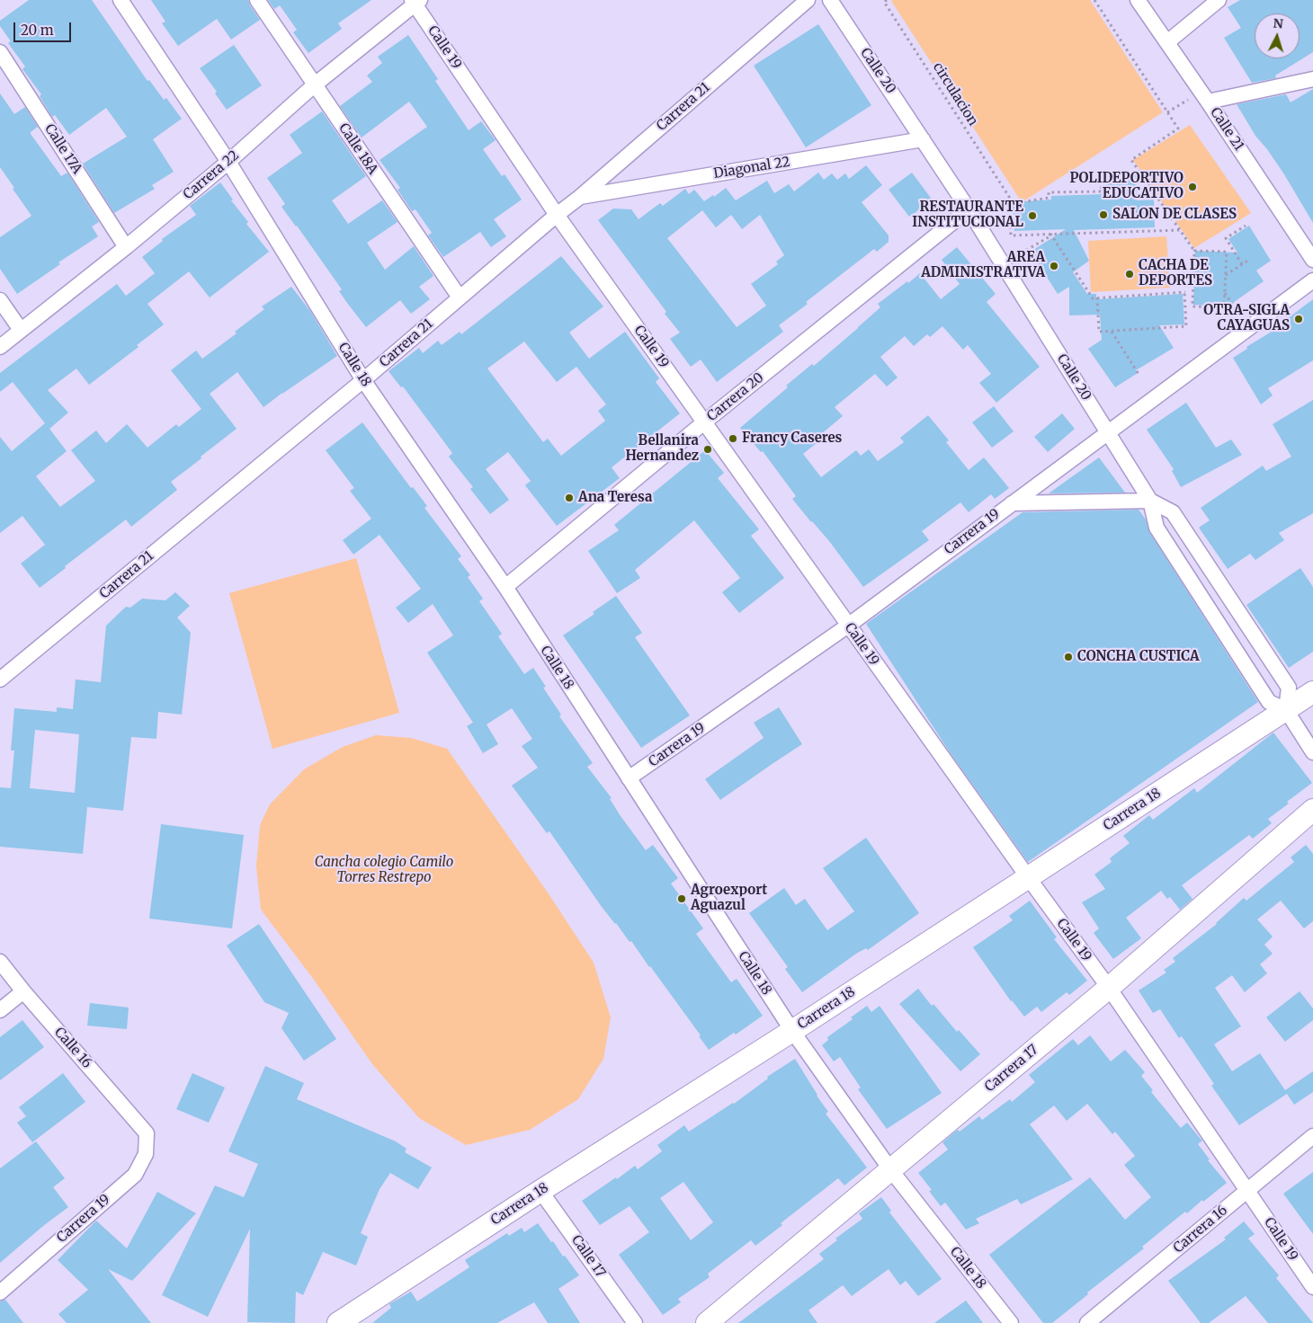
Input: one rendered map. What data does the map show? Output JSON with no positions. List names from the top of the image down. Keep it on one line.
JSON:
{"streets":{"street":["Calle 19","Calle 20","Carrera 21","Calle 21","Calle 17A","Calle 18A","Diagonal 22","Carrera 22","Calle 18","Carrera 20","Carrera 19","Carrera 18","Calle 16","Carrera 17","Carrera 16","Calle 17"],"path":["circulacion"]},"crossings":[["Calle 19","Carrera 21"],["Calle 19","Carrera 22"],["Calle 19","Carrera 20"],["Calle 19","Carrera 19"],["Calle 19","Carrera 18"],["Calle 19","Carrera 17"],["Calle 19","Carrera 16"],["Calle 20","Diagonal 22"],["Calle 20","Carrera 20"],["Calle 20","Carrera 19"],["Calle 20","Carrera 18"],["Carrera 21","Calle 18A"],["Carrera 21","Diagonal 22"],["Carrera 21","Calle 18"],["Calle 17A","Carrera 22"],["Calle 18A","Carrera 22"],["Carrera 22","Calle 18"],["Calle 18","Carrera 20"],["Calle 18","Carrera 19"],["Calle 18","Carrera 18"],["Calle 18","Carrera 17"],["Carrera 19","Calle 16"],["Carrera 18","Calle 17"]],"parks":["Cancha colegio Camilo Torres Restrepo"],"places":["POLIDEPORTIVO EDUCATIVO","SALON DE CLASES","RESTAURANTE INSTITUCIONAL","AREA ADMINISTRATIVA","CACHA DE DEPORTES","OTRA-SIGLA CAYAGUAS","Francy Caseres","Bellanira Hernandez","Ana Teresa","CONCHA CUSTICA","Agroexport Aguazul"],"scale_bar":"20 m","north":"top"}
